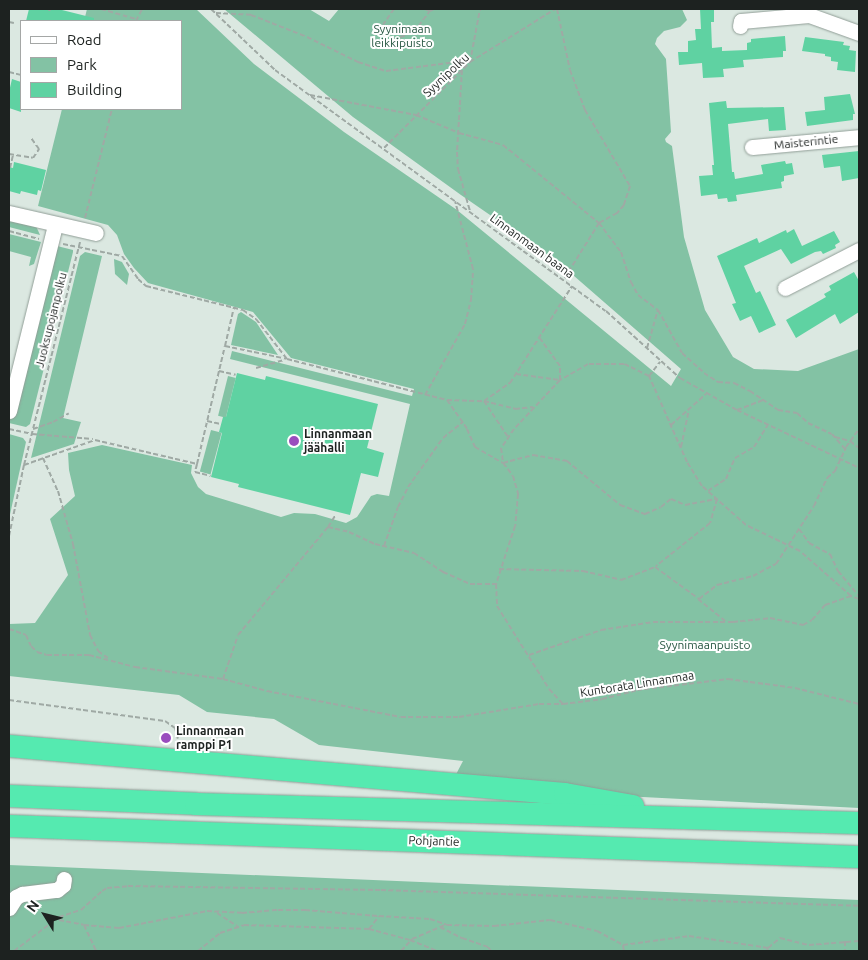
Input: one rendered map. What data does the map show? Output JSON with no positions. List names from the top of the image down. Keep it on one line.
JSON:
{"streets":{"highway":["Pohjantie"],"street":["Maisterintie"],"path":["Syynipolku","Linnanmaan baana","Juoksupojanpolku","Kuntorata Linnanmaa"]},"crossings":[["Syynipolku","Linnanmaan baana"]],"parks":["Syynimaan leikkipuisto","Syynimaanpuisto"],"places":["Linnanmaan jäähalli","Linnanmaan ramppi P1"],"legend":["Road","Park","Building"],"north":"top left"}
